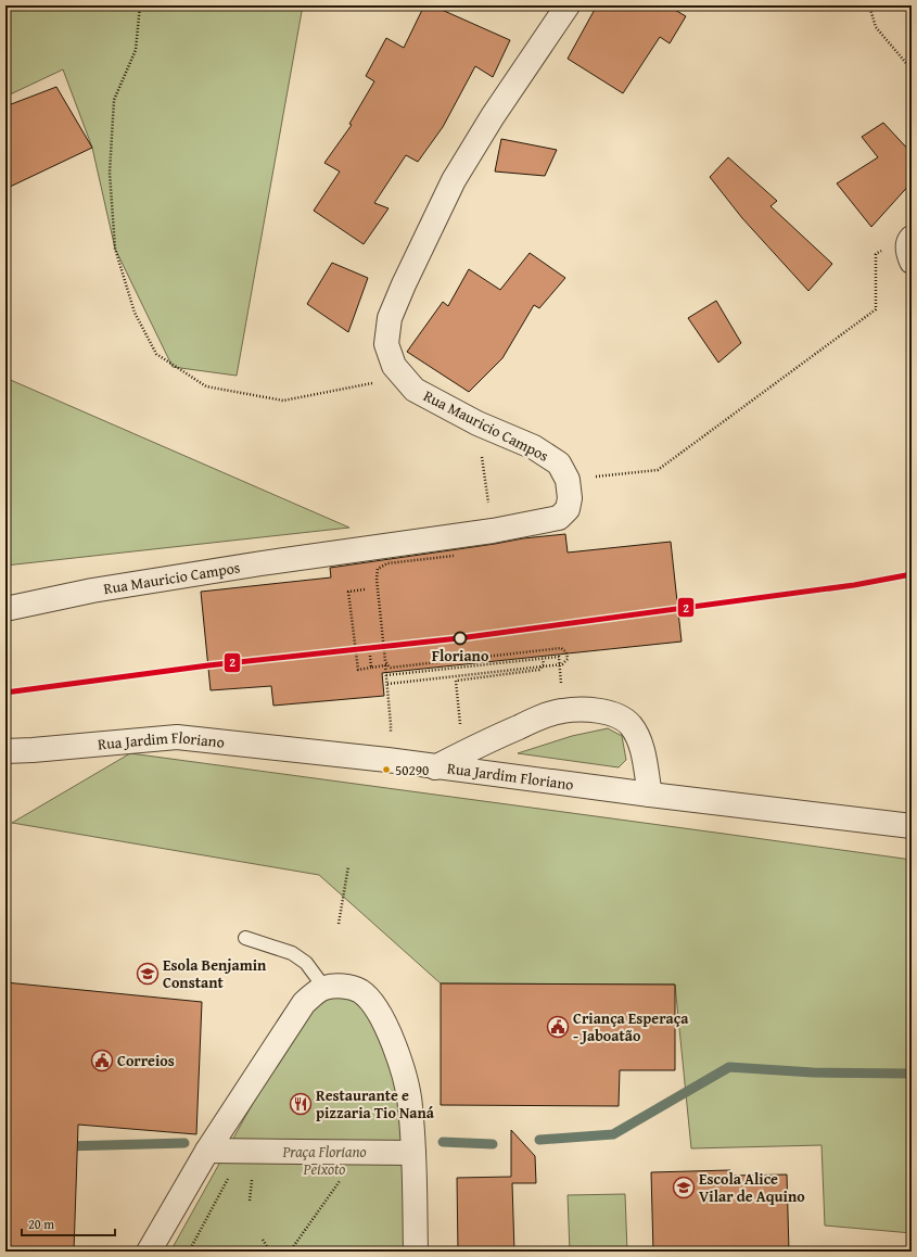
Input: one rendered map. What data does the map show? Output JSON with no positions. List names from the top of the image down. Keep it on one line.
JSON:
{"streets":{"street":["Rua Mauricio Campos","Rua Jardim Floriano"]},"parks":["Praça Floriano Peixoto"],"places":{"other":["Floriano","50290"],"school or university":["Esola Benjamin Constant","Escola Alice Vilar de Aquino"],"public building":["Criança Esperaça - Jaboatão","Correios"],"restaurant":["Restaurante e pizzaria Tio Naná"]},"lines":["transit line 2"],"scale_bar":"20 m"}
